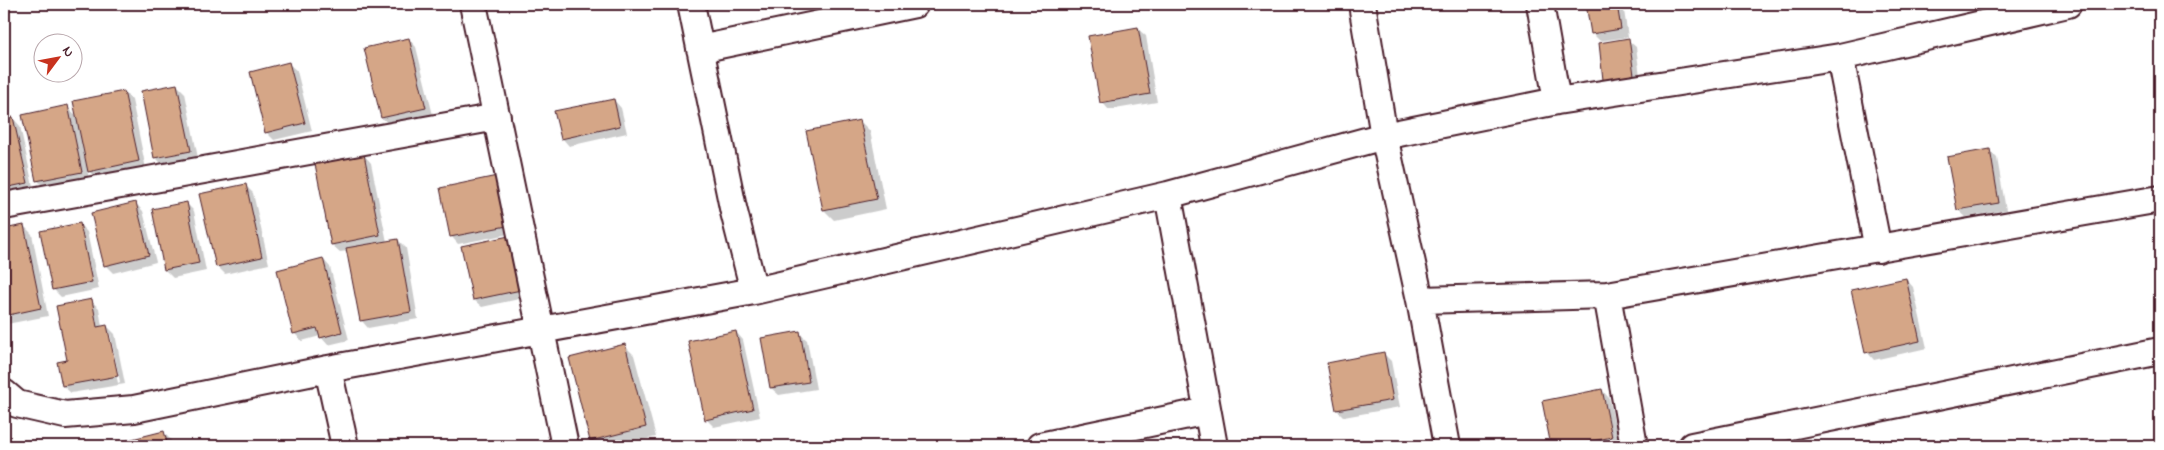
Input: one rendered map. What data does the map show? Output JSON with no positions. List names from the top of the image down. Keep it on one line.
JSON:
{"north":"top right"}
